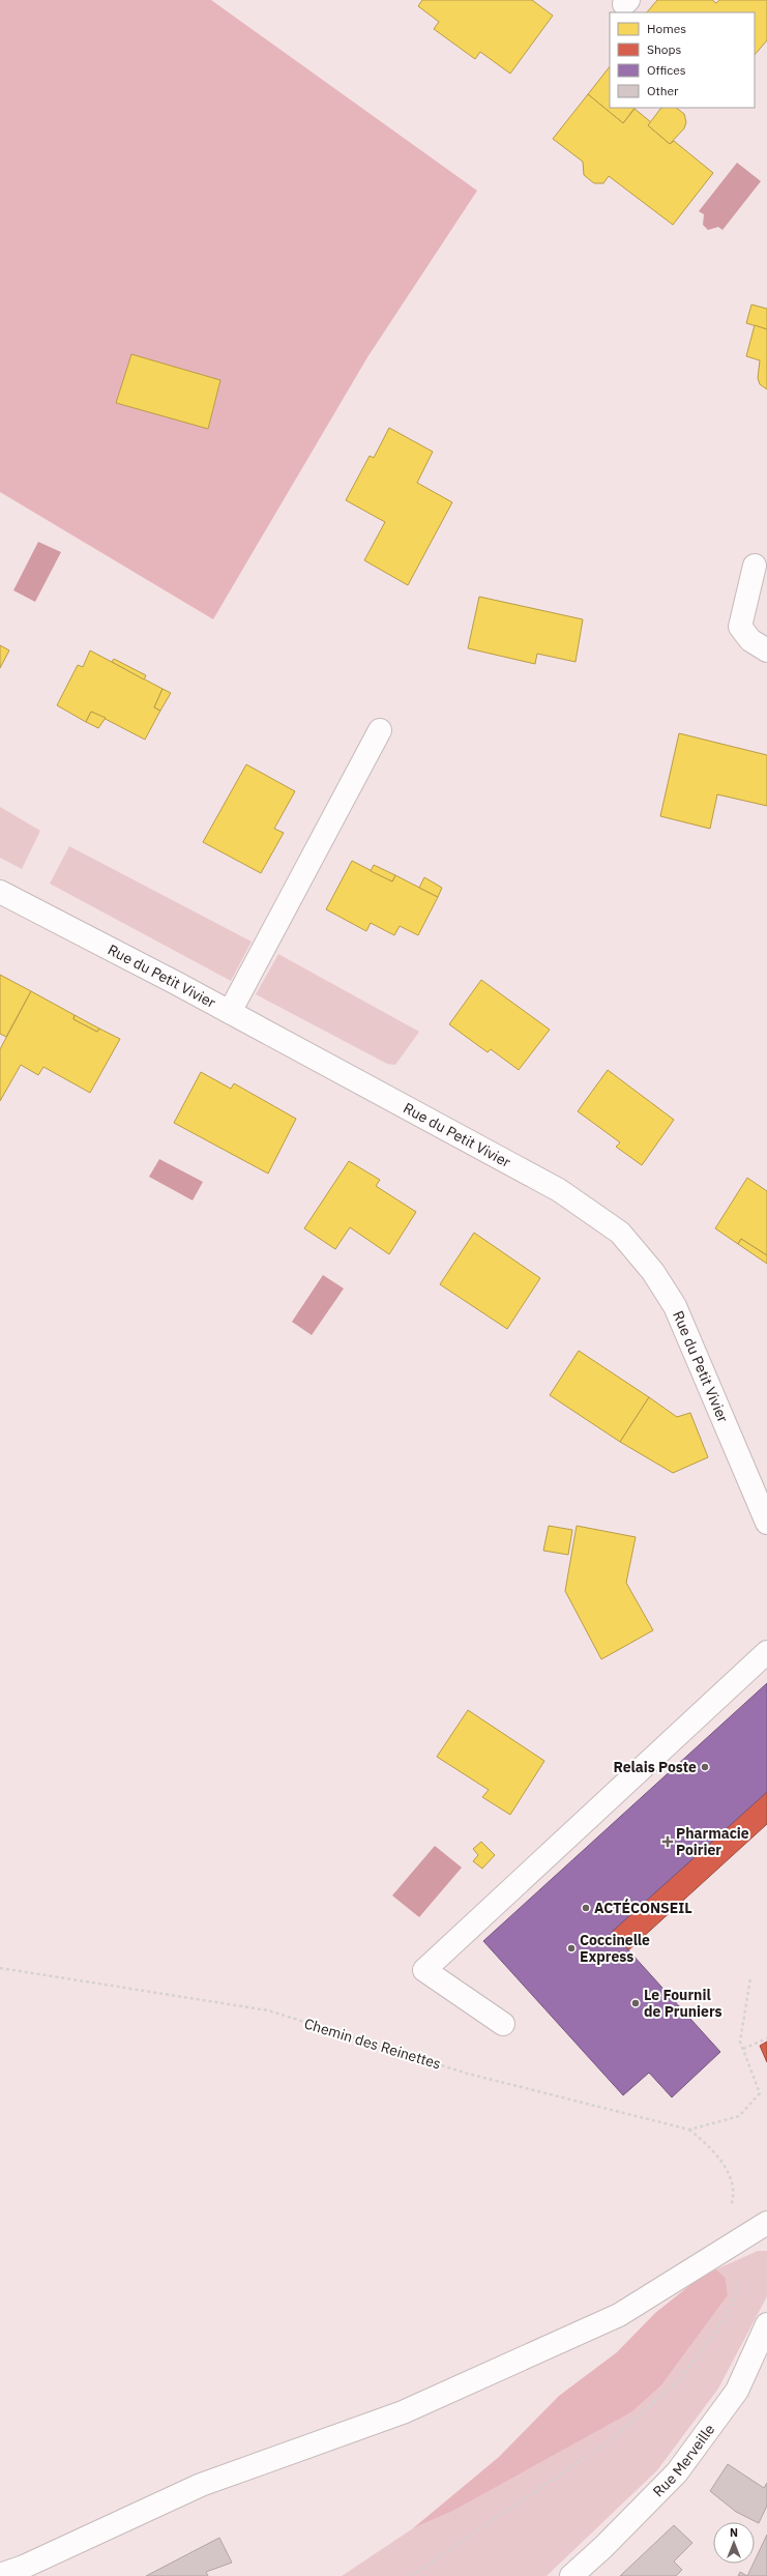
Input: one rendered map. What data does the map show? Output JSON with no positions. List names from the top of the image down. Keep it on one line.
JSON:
{"streets":{"street":["Rue du Petit Vivier","Rue Merveille"],"path":["Chemin des Reinettes"]},"places":{"other":["Relais Poste","ACTÉCONSEIL","Coccinelle Express","Le Fournil de Pruniers"],"health":["Pharmacie Poirier"]},"legend":["Homes","Shops","Offices","Other"],"north":"top"}
